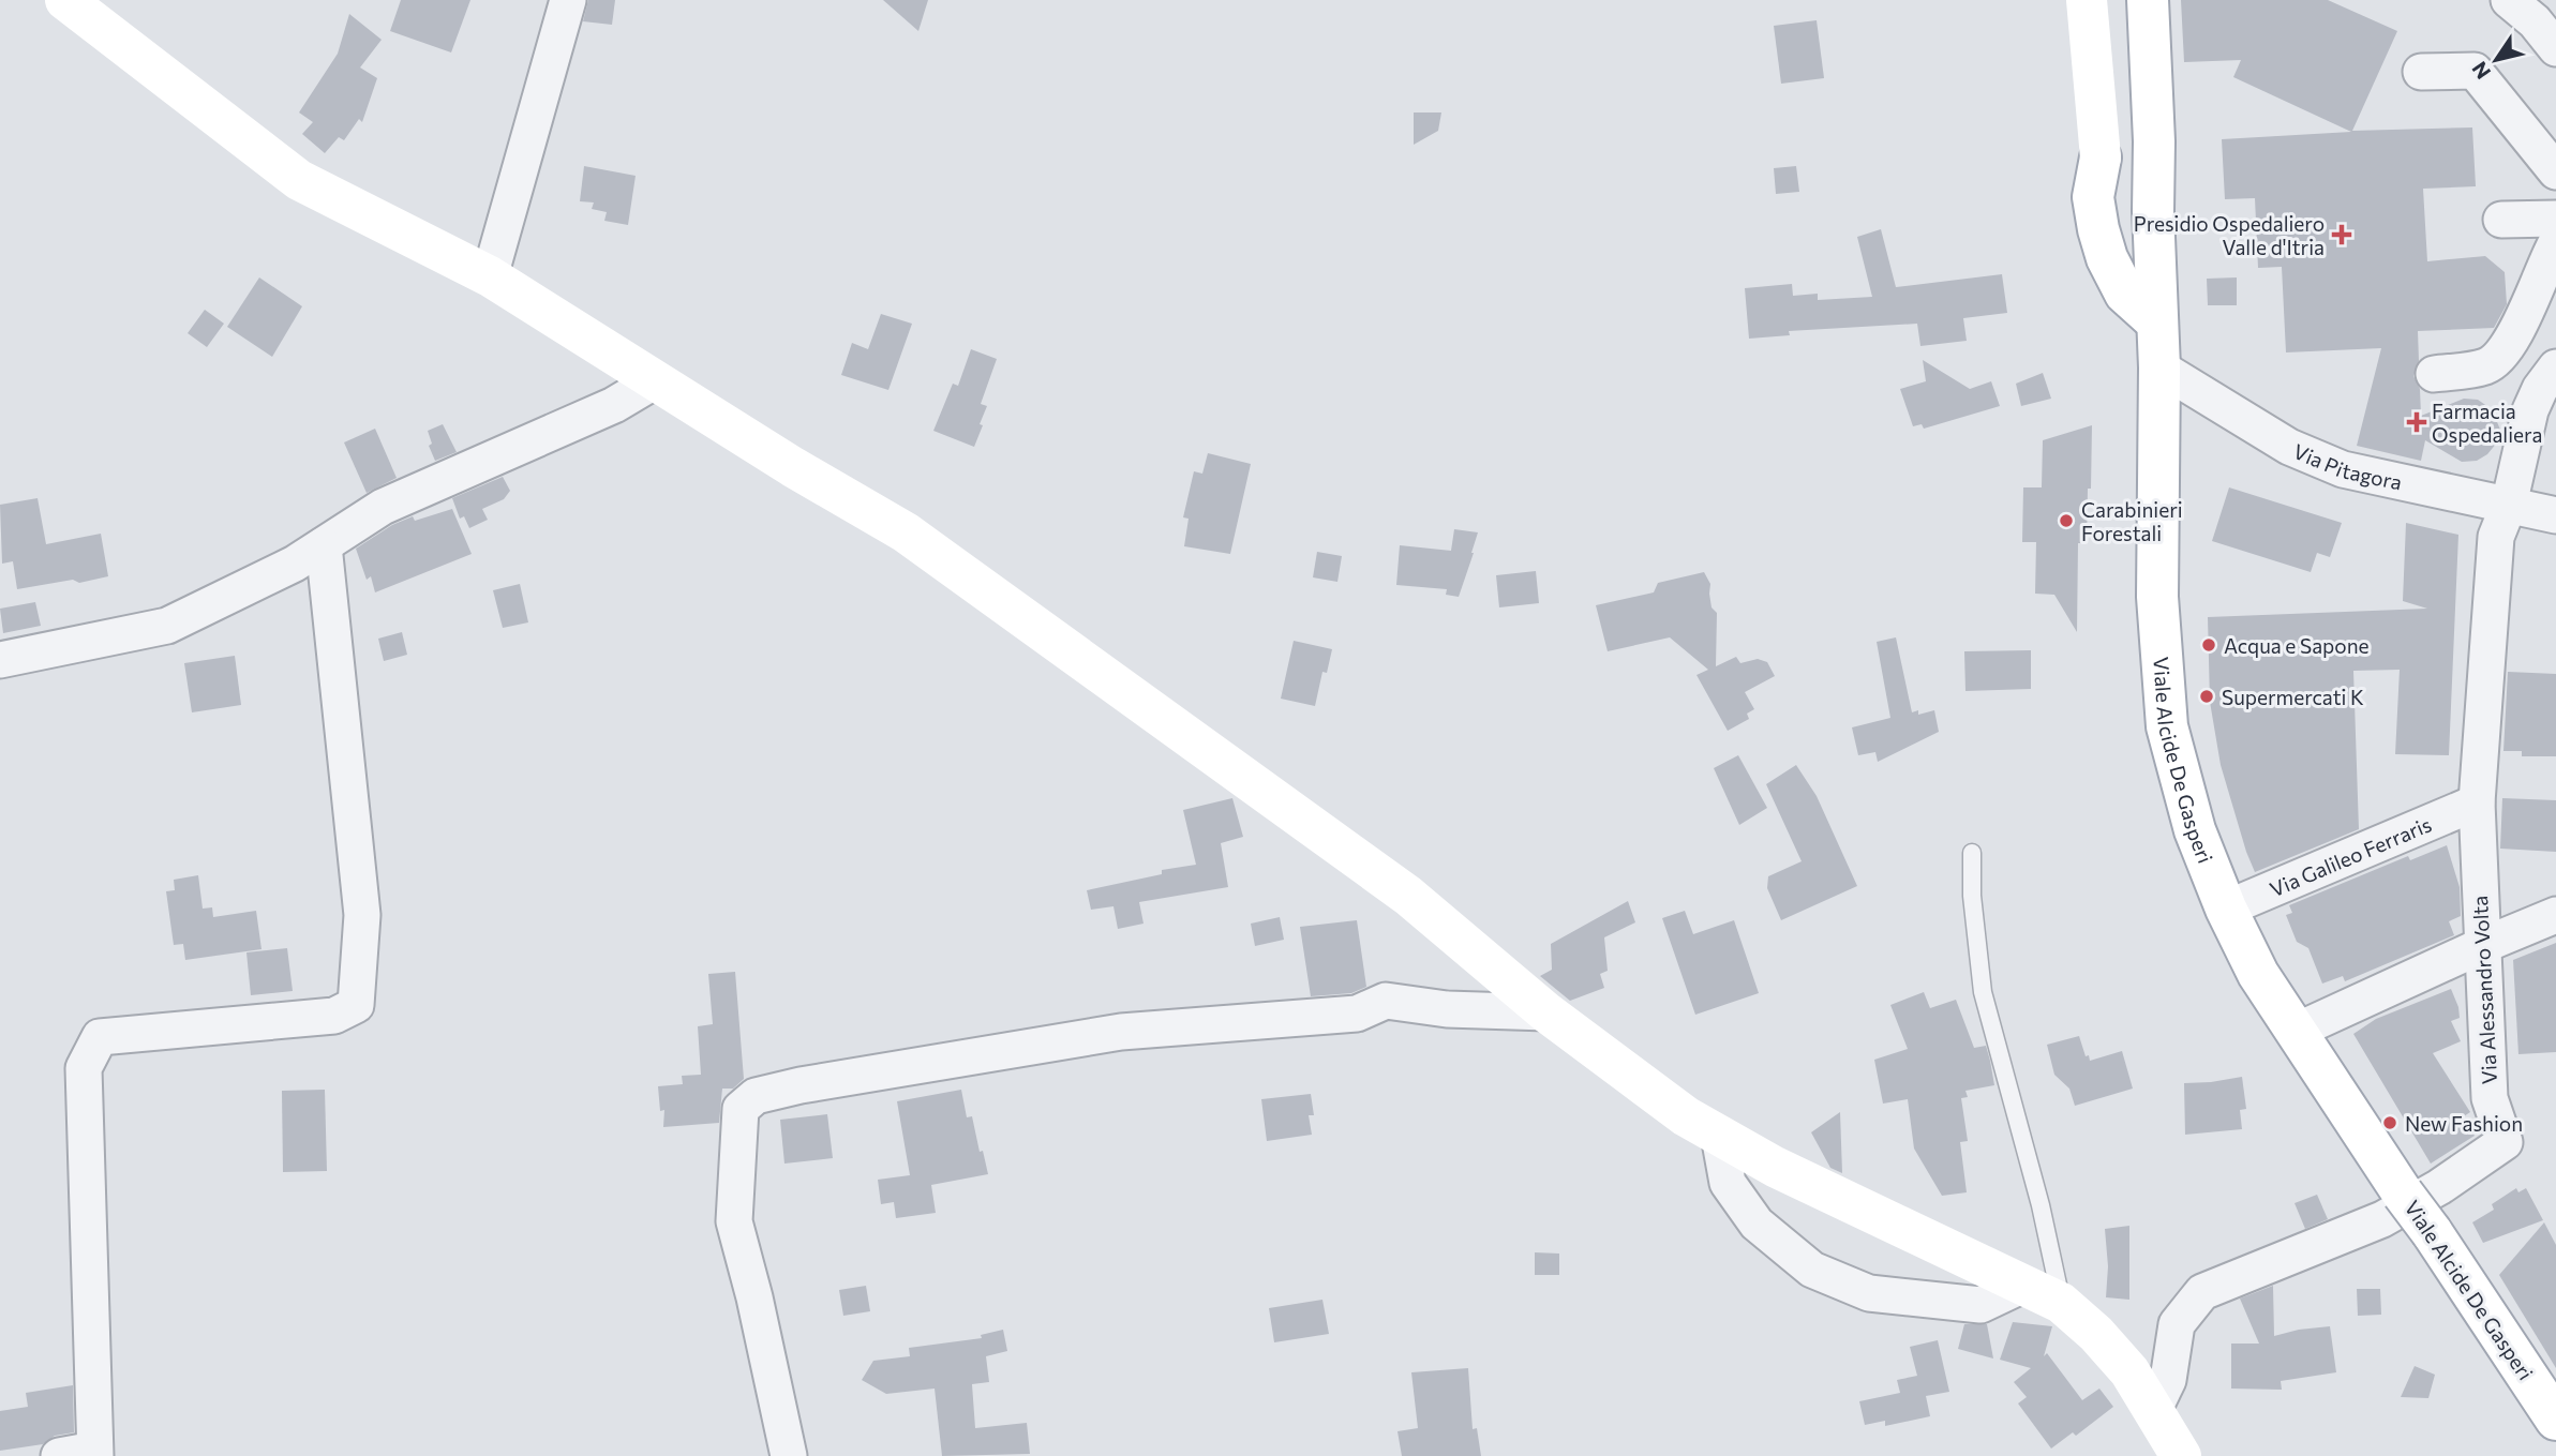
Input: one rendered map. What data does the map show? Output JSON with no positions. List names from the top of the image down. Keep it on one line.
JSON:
{"streets":{"main road":["Viale Alcide De Gasperi"],"street":["Via Pitagora","Via Galileo Ferraris","Via Alessandro Volta"]},"crossings":[["Via Pitagora","Viale Alcide De Gasperi"],["Via Pitagora","Via Alessandro Volta"],["Viale Alcide De Gasperi","Via Galileo Ferraris"],["Via Galileo Ferraris","Via Alessandro Volta"]],"places":{"health":["Presidio Ospedaliero Valle d'Itria","Farmacia Ospedaliera"],"other":["Carabinieri Forestali","Acqua e Sapone","Supermercati K","New Fashion"]},"north":"bottom left"}
